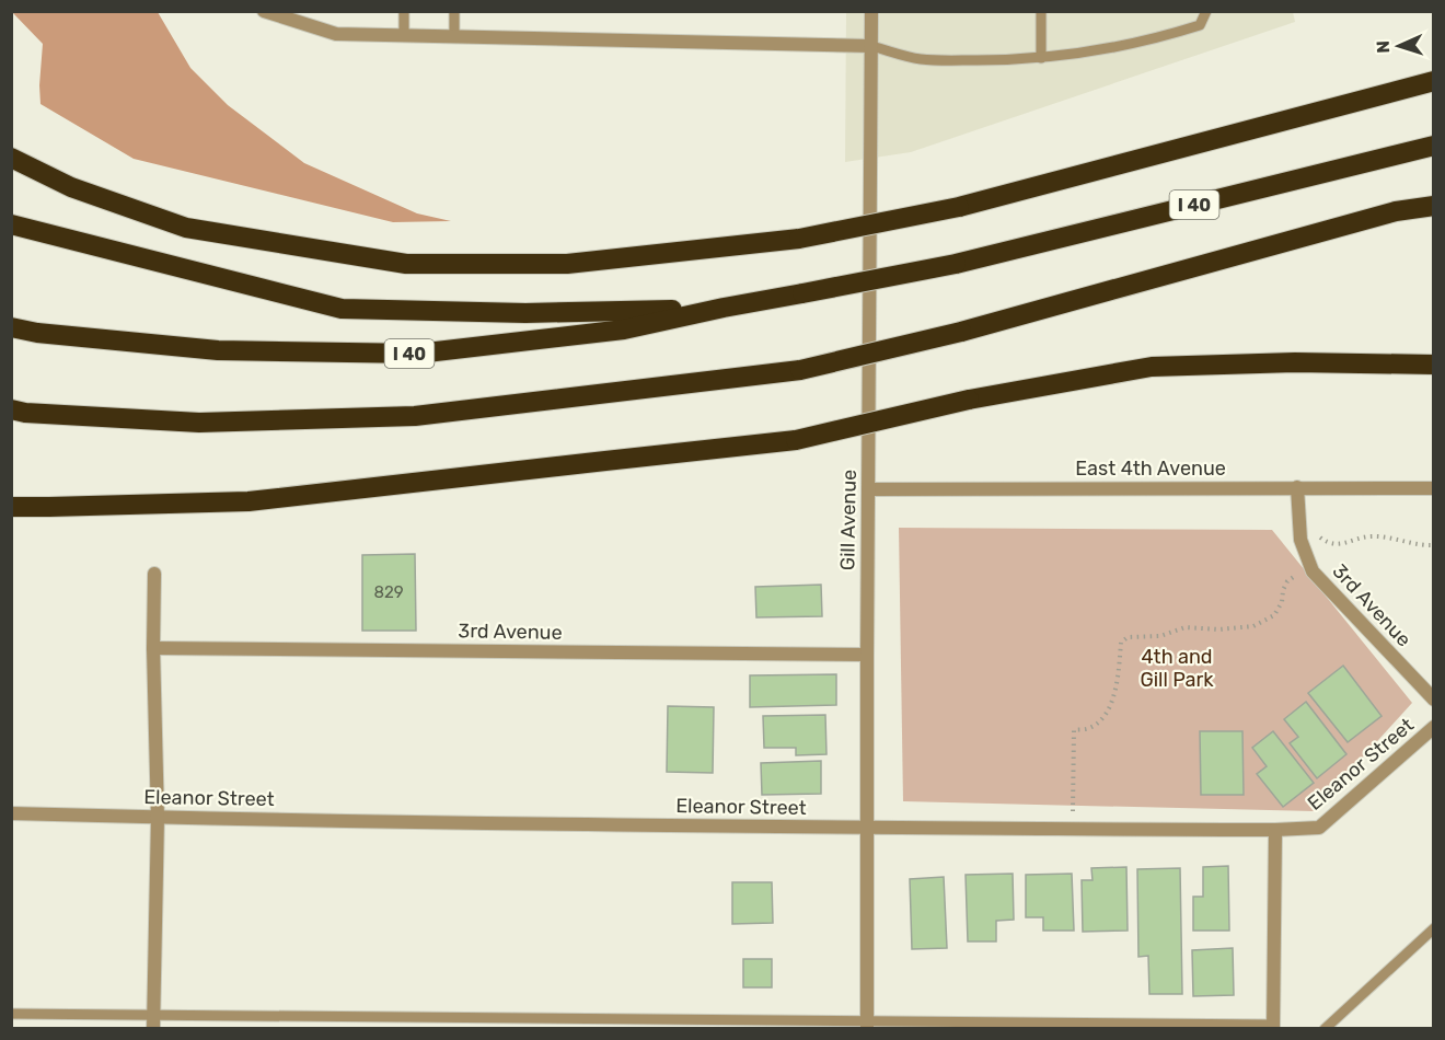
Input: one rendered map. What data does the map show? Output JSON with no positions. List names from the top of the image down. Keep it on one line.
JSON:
{"streets":{"highway":["I 40"],"street":["East 4th Avenue","Gill Avenue","3rd Avenue","Eleanor Street"]},"crossings":[["East 4th Avenue","Gill Avenue"],["East 4th Avenue","3rd Avenue"],["Gill Avenue","3rd Avenue"],["Gill Avenue","Eleanor Street"]],"parks":["4th and Gill Park"],"house_numbers":["829"],"north":"left"}
